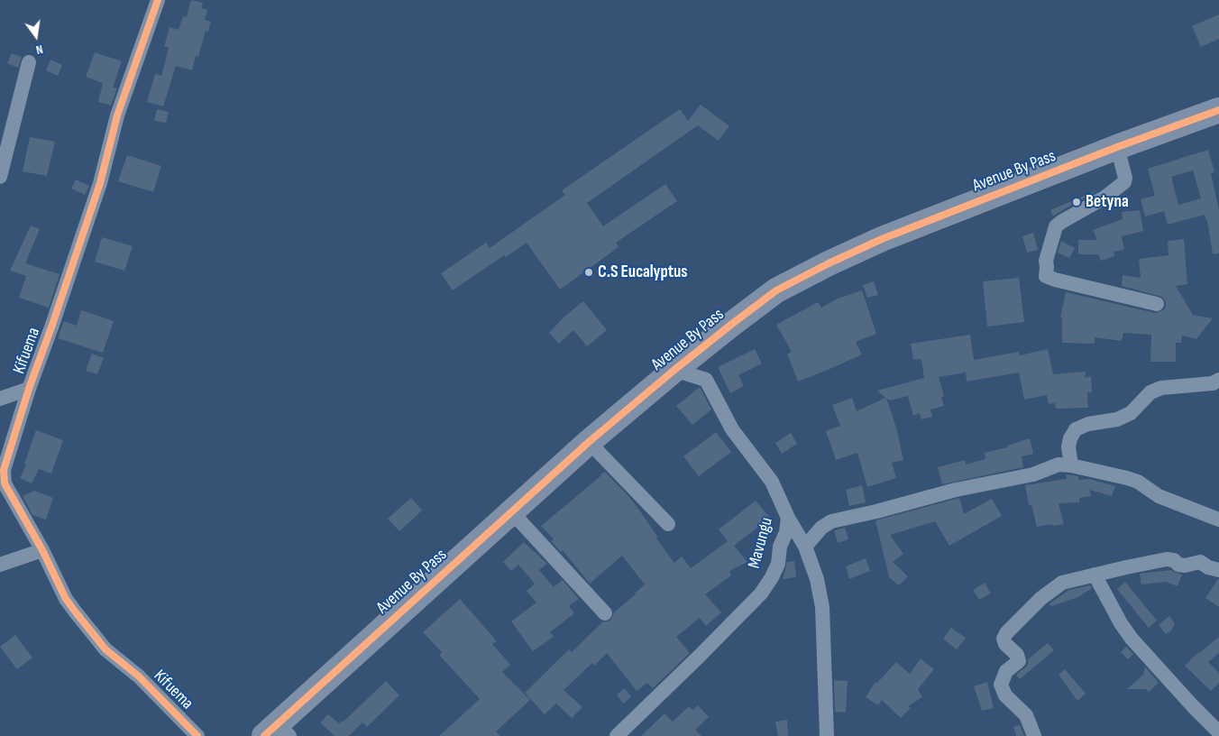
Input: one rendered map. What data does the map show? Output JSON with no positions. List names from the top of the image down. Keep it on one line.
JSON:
{"streets":{"highway":["Avenue By Pass"],"street":["Kifuema","Mavungu"]},"crossings":[["Avenue By Pass","Mavungu"]],"places":["Betyna","C.S Eucalyptus"],"north":"bottom"}
